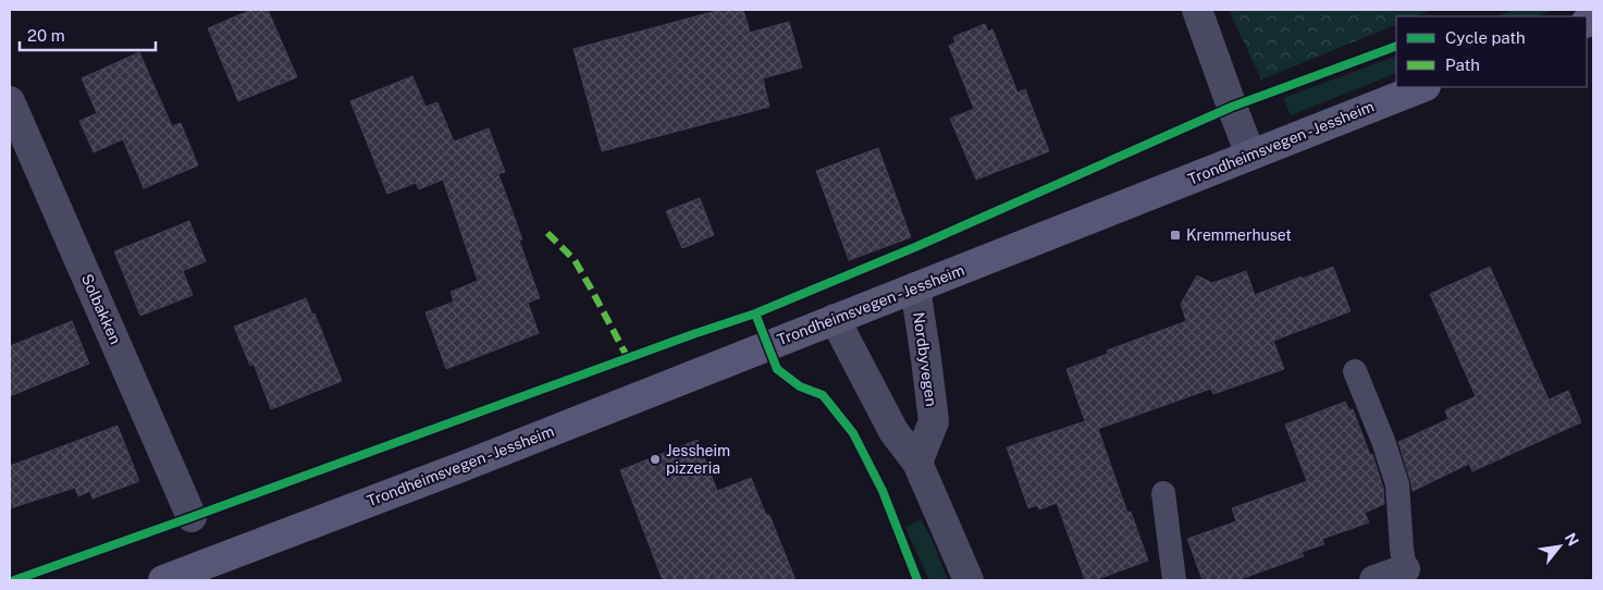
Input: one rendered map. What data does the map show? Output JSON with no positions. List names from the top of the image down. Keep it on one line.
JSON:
{"streets":{"main road":["Trondheimsvegen - Jessheim"],"street":["Solbakken","Nordbyvegen"]},"crossings":[["Trondheimsvegen - Jessheim","Nordbyvegen"]],"places":{"transit":["Kremmerhuset"],"other":["Jessheim pizzeria"]},"legend":["Cycle path","Path"],"scale_bar":"20 m","north":"top right"}
